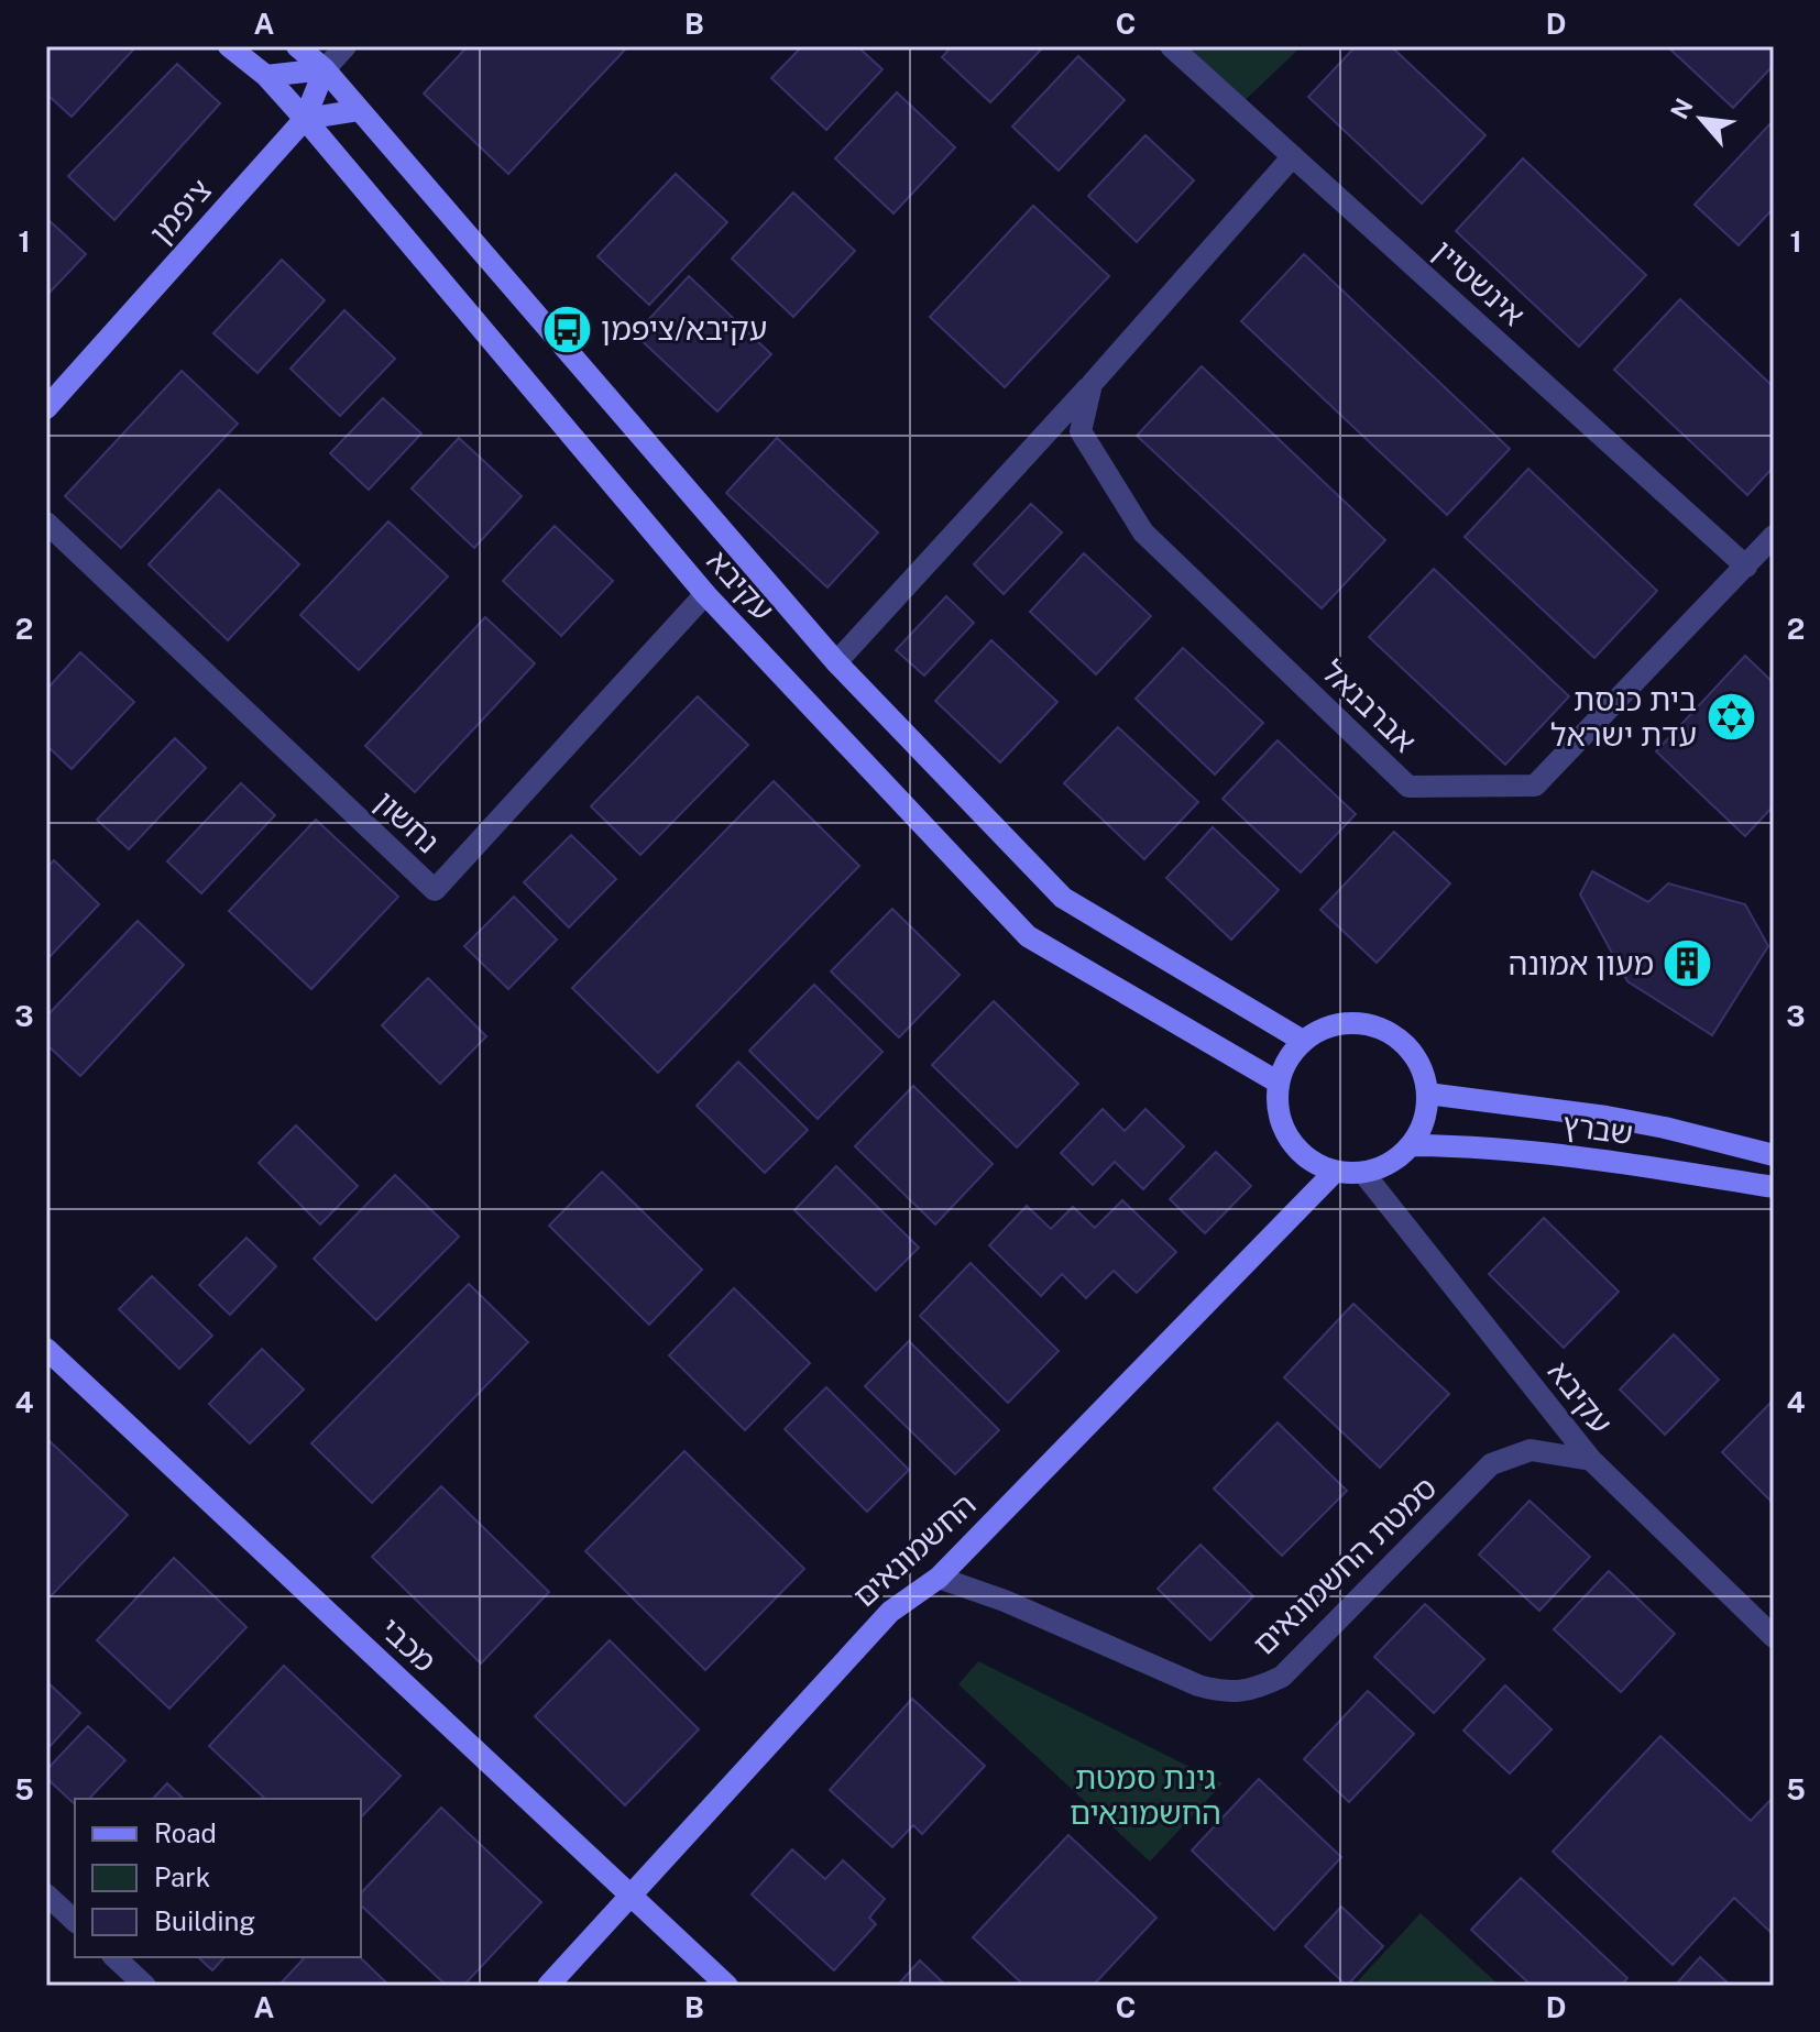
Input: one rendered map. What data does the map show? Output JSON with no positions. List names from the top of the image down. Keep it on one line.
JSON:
{"streets":{"street":["ציפמן","אינשטיין","עקיבא","אברבנאל","נחשון","שברץ","החשמונאים","סמטת החשמונאים","מכבי"]},"crossings":[["ציפמן","עקיבא"],["אינשטיין","אברבנאל"],["עקיבא","אברבנאל"],["עקיבא","נחשון"],["עקיבא","שברץ"],["עקיבא","החשמונאים"],["עקיבא","סמטת החשמונאים"],["שברץ","החשמונאים"],["החשמונאים","סמטת החשמונאים"],["החשמונאים","מכבי"]],"parks":["גינת סמטת החשמונאים"],"places":{"bus stop":["עקיבא/ציפמן"],"synagogue":["בית כנסת עדת ישראל"],"building":["מעון אמונה"]},"legend":["Road","Park","Building"],"north":"top left","grid":{"columns":["A","B","C","D"],"rows":["1","2","3","4","5"]}}
